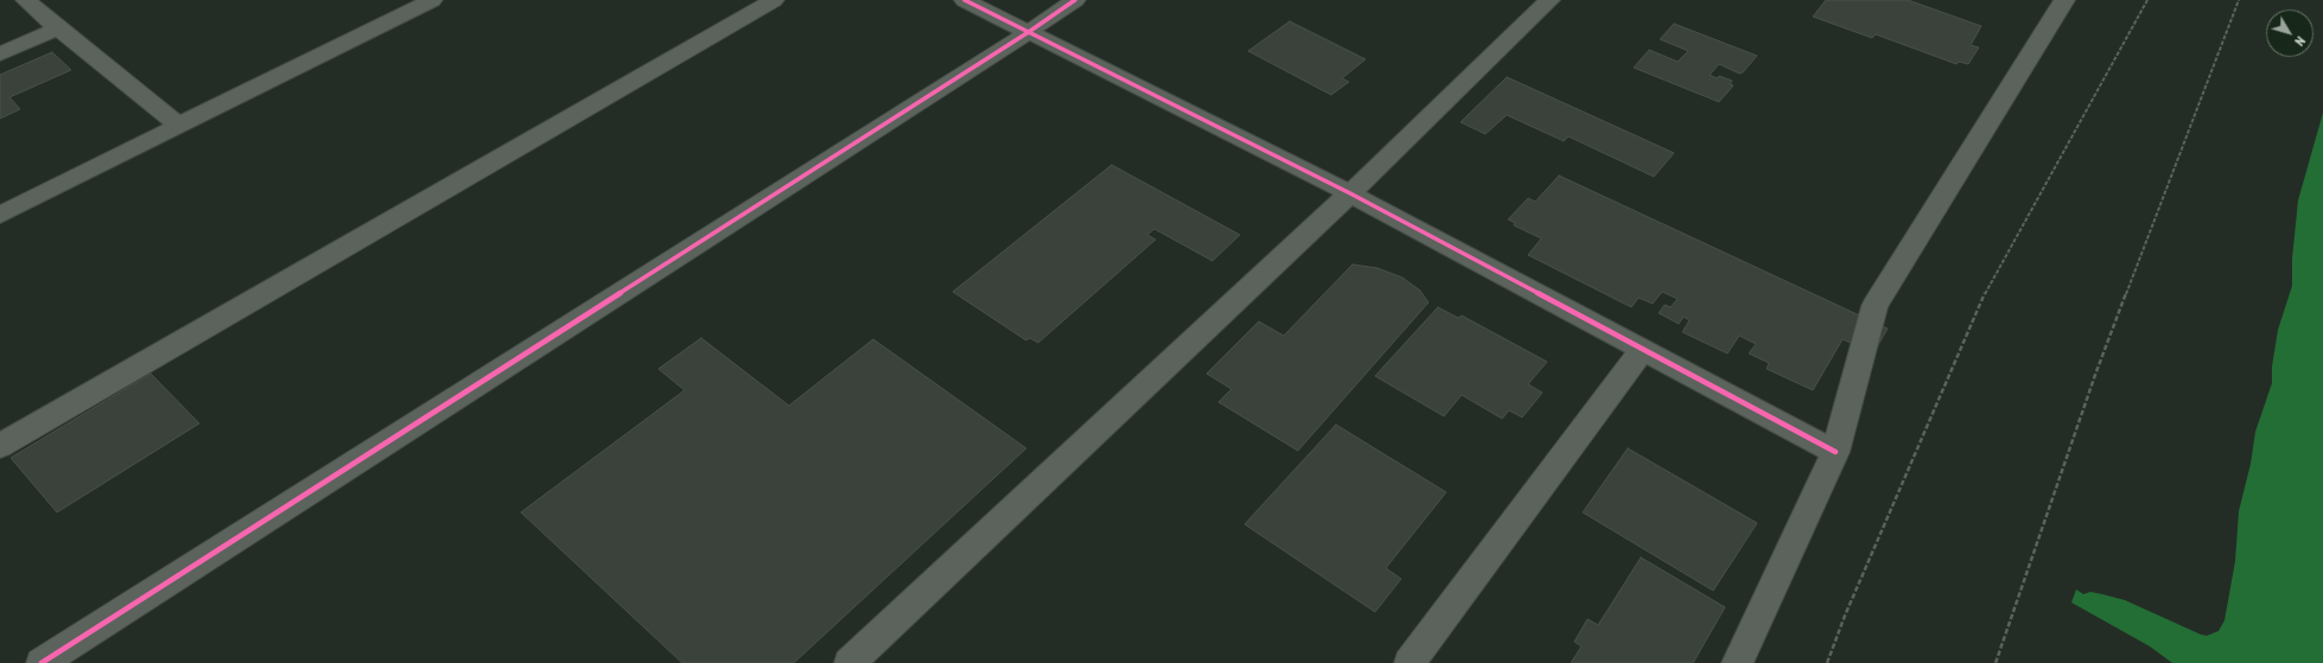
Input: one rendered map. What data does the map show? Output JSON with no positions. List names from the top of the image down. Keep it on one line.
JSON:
{"north":"bottom right"}
